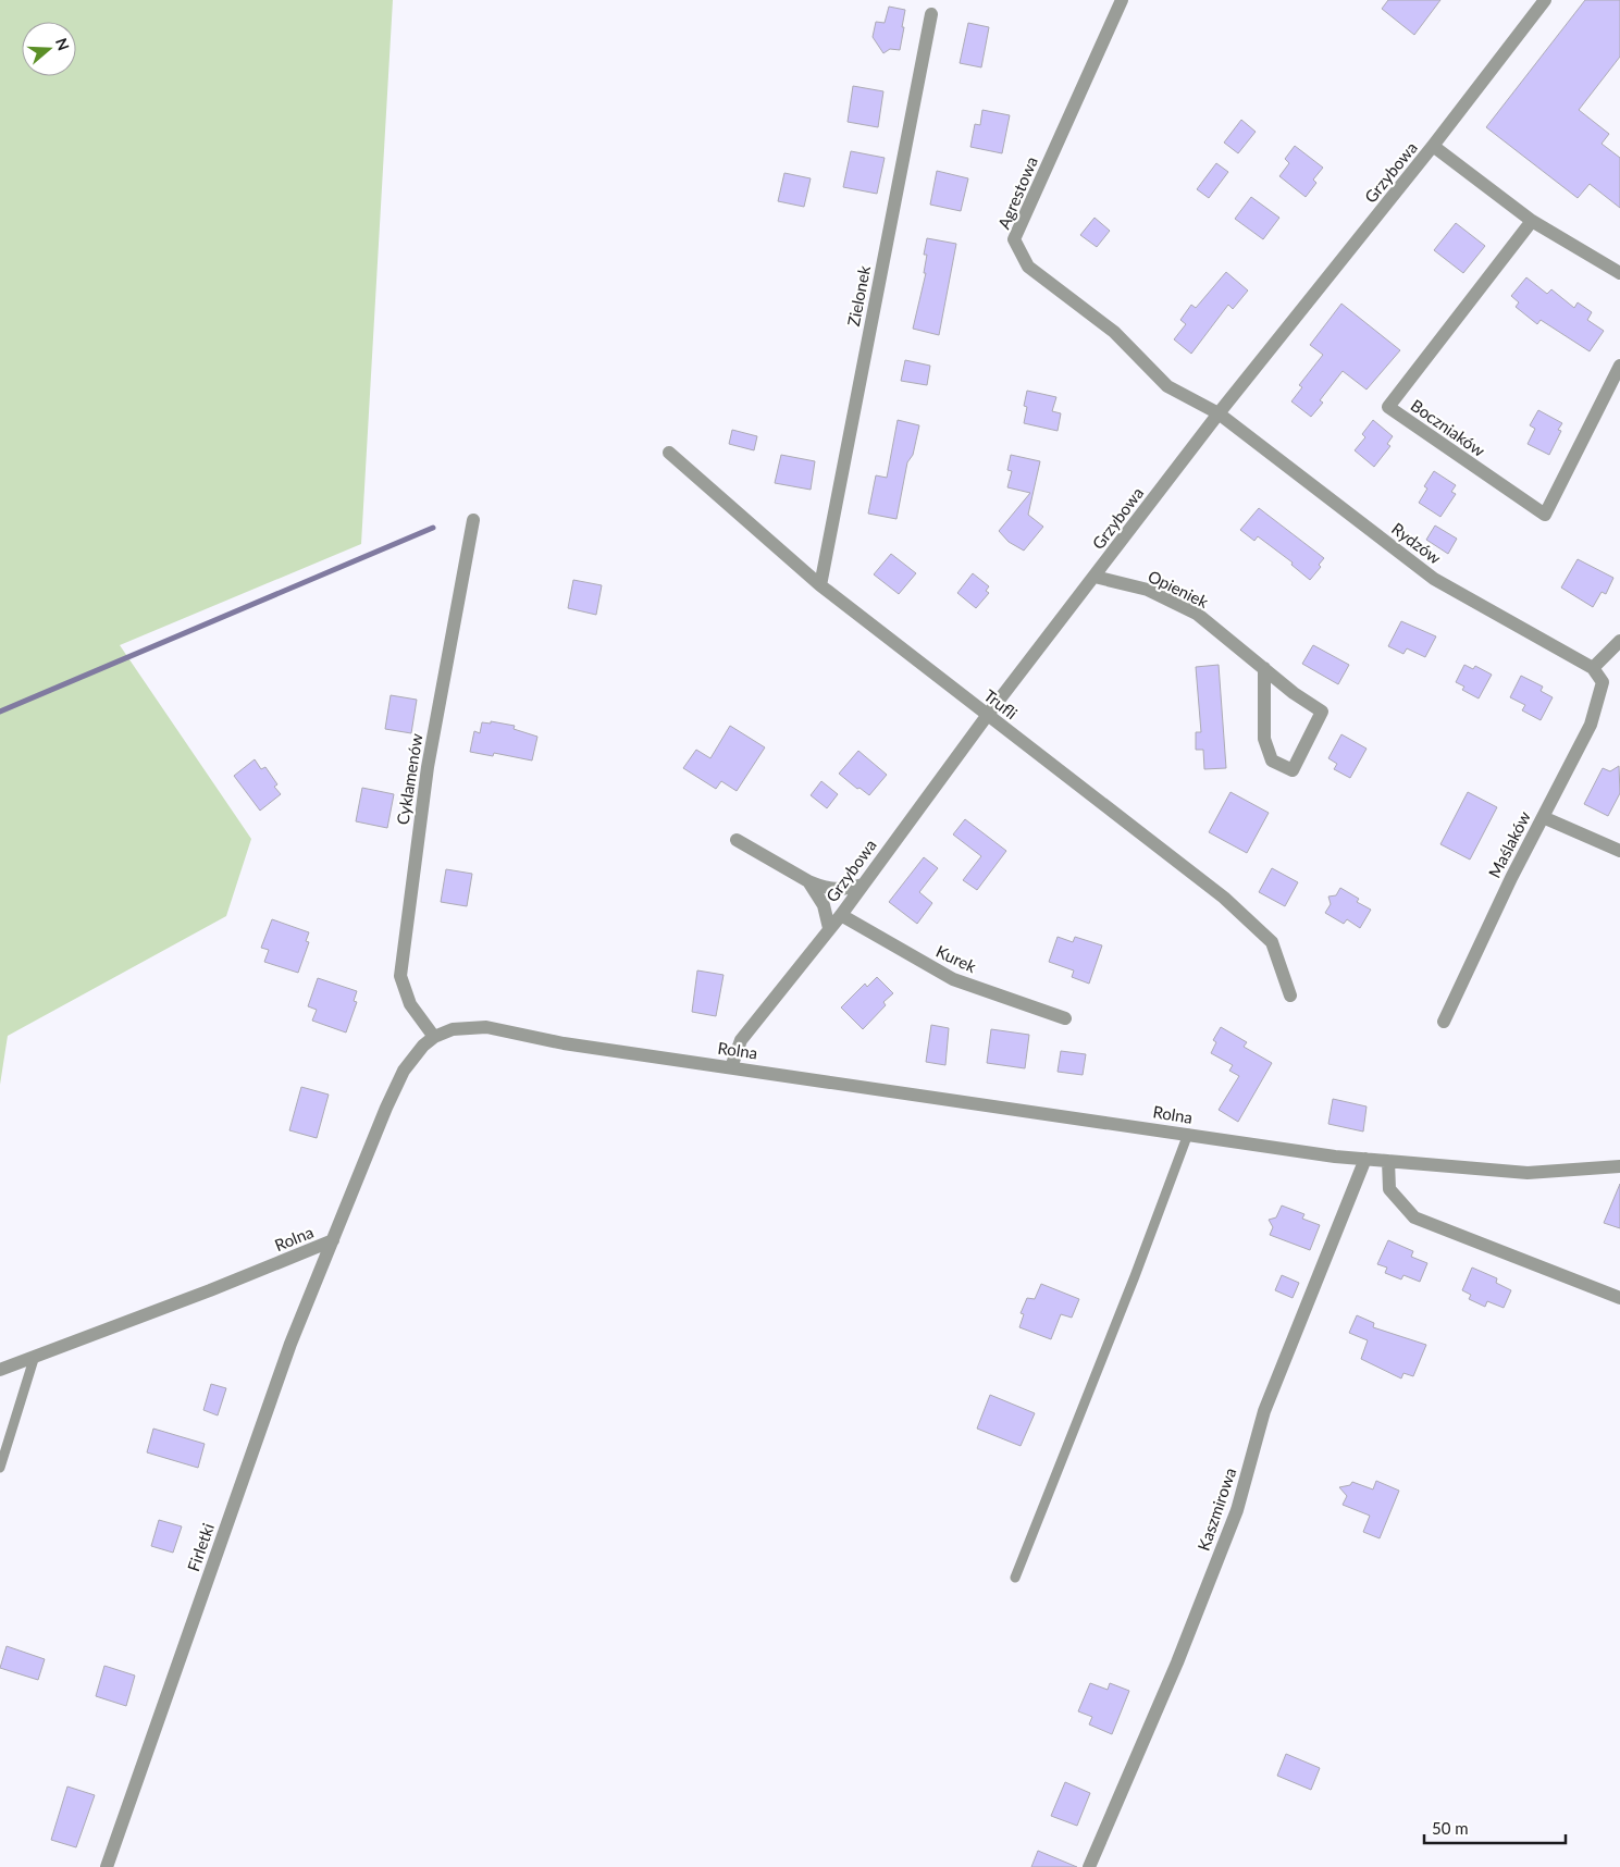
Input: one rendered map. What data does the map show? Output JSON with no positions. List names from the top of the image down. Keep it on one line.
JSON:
{"streets":{"street":["Grzybowa","Agrestowa","Zielonek","Boczniaków","Rydzów","Opieniek","Trufli","Cyklamenów","Maślaków","Kurek","Rolna","Kaszmirowa","Firletki"]},"crossings":[["Grzybowa","Agrestowa"],["Grzybowa","Rydzów"],["Grzybowa","Opieniek"],["Grzybowa","Trufli"],["Grzybowa","Kurek"],["Grzybowa","Rolna"],["Agrestowa","Rydzów"],["Zielonek","Trufli"],["Rydzów","Maślaków"],["Cyklamenów","Rolna"],["Rolna","Kaszmirowa"],["Rolna","Firletki"]],"scale_bar":"50 m","north":"right"}
